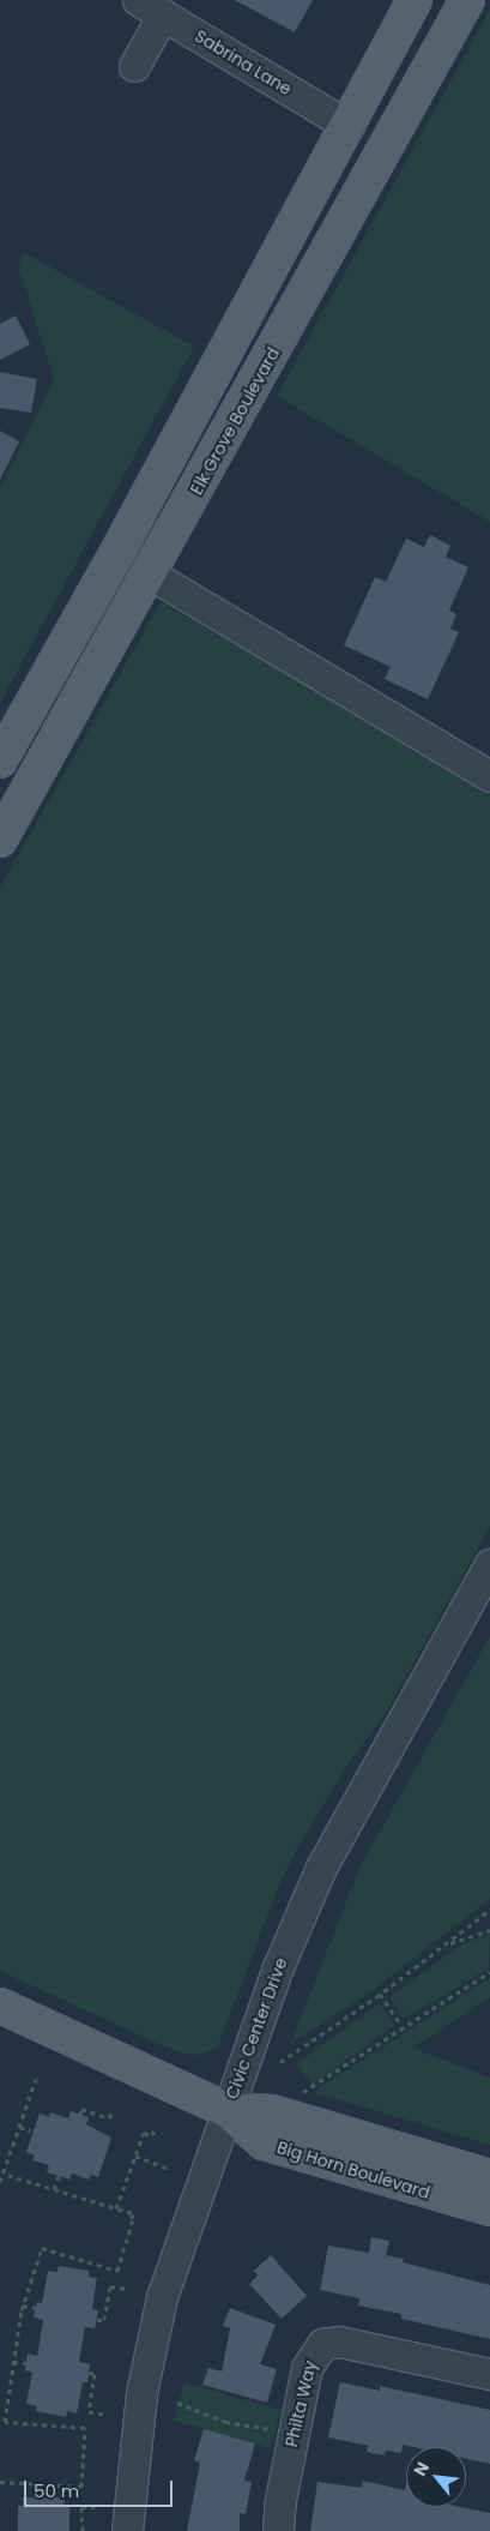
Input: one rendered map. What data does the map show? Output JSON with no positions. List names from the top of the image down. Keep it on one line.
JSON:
{"streets":{"main road":["Elk Grove Boulevard","Big Horn Boulevard"],"street":["Sabrina Lane","Civic Center Drive","Philta Way"]},"crossings":[["Civic Center Drive","Big Horn Boulevard"]],"scale_bar":"50 m","north":"top left"}
